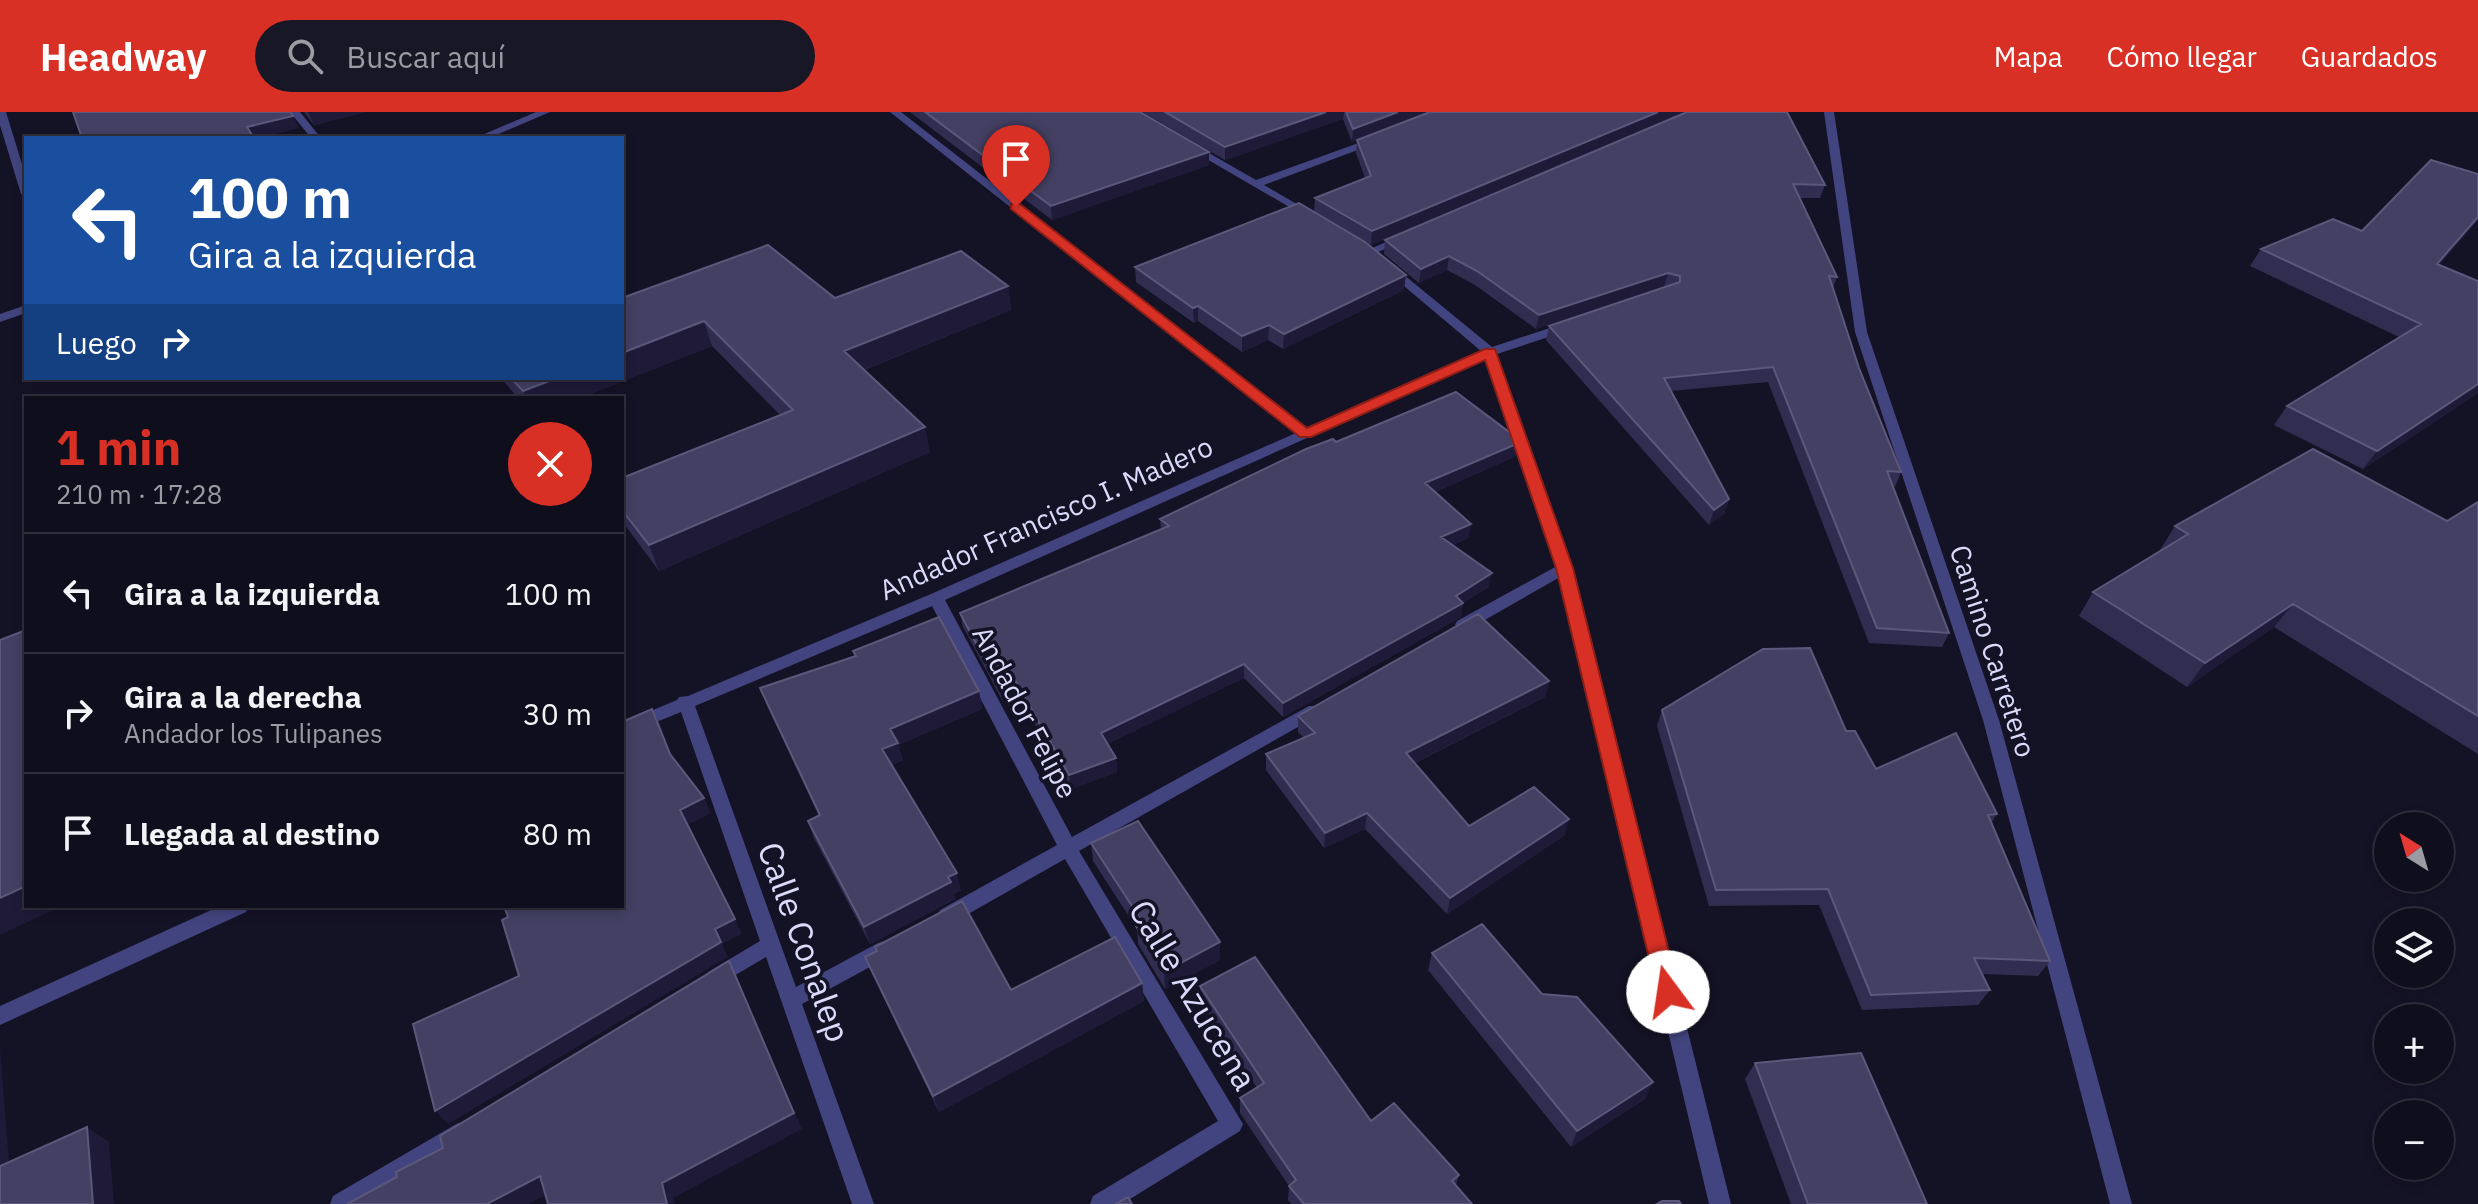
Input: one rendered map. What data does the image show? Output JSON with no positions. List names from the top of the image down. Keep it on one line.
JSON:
{"streets":{"street":["Andador Francisco I. Madero","Camino Carretero","Andador Felipe","Calle Conalep","Calle Azucena"]},"crossings":[["Andador Francisco I. Madero","Andador Felipe"],["Andador Francisco I. Madero","Calle Conalep"],["Andador Felipe","Calle Azucena"]],"north":"top left","page":{"header":"Headway","search":"Buscar aquí","nav":["Mapa","Cómo llegar","Guardados"],"turn":["100 m","Gira a la izquierda"],"then":"Luego","heading":["1 min","210 m · 17:28"],"list":[{"name":"Gira a la izquierda","value":"100 m"},{"name":"Gira a la derecha","note":"Andador los Tulipanes","value":"30 m"},{"name":"Llegada al destino","value":"80 m"}],"map_buttons":["+","−"]}}
